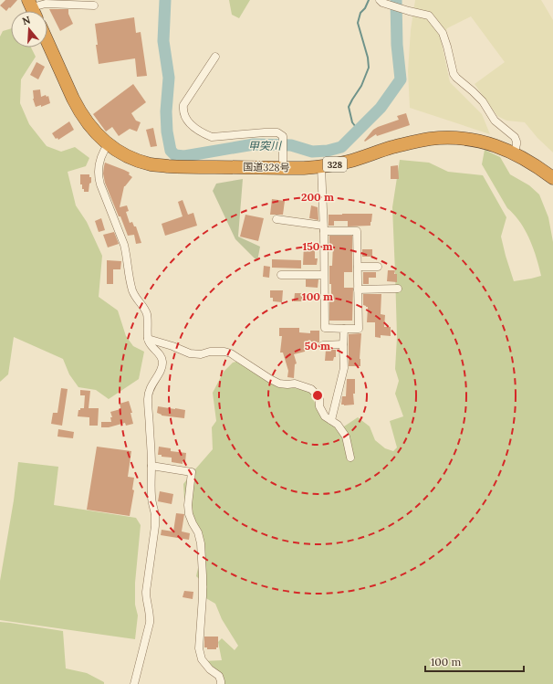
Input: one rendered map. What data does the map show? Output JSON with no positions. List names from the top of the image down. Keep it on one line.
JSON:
{"streets":{"highway":["328","国道328号"]},"water":["甲突川"],"scale_bar":"100 m","north":"top","rings":["200 m","150 m","100 m","50 m"]}
